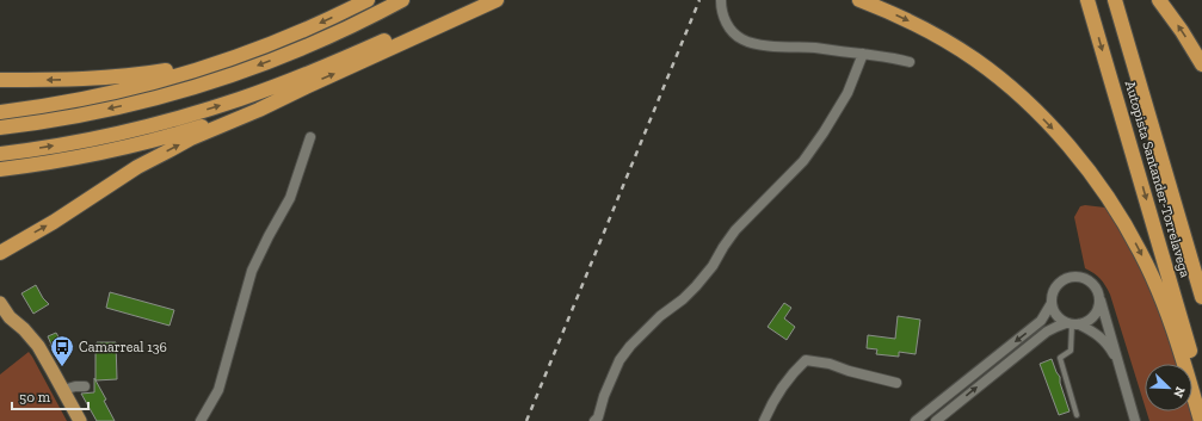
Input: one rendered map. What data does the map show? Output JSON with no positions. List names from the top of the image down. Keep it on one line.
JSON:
{"streets":{"highway":["Autopista Santander-Torrelavega"]},"places":{"bus stop":["Camarreal 136"]},"scale_bar":"50 m","north":"bottom right"}
